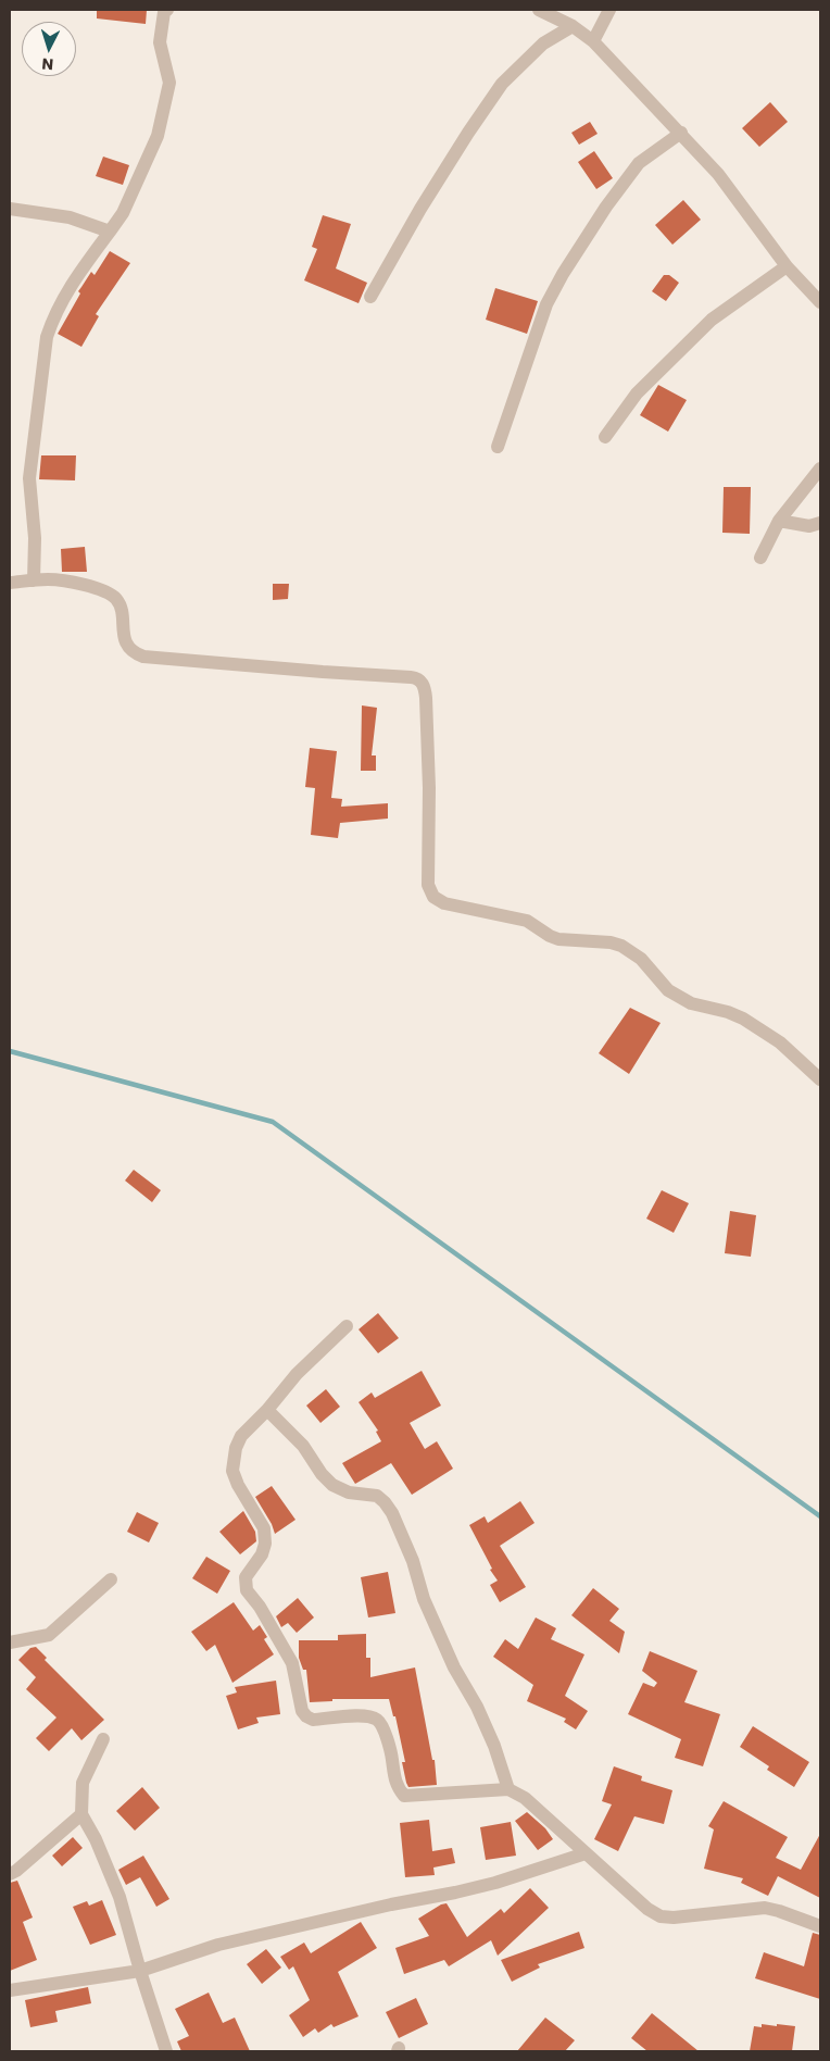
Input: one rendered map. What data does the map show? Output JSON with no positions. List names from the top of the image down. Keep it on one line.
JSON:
{"north":"bottom"}
